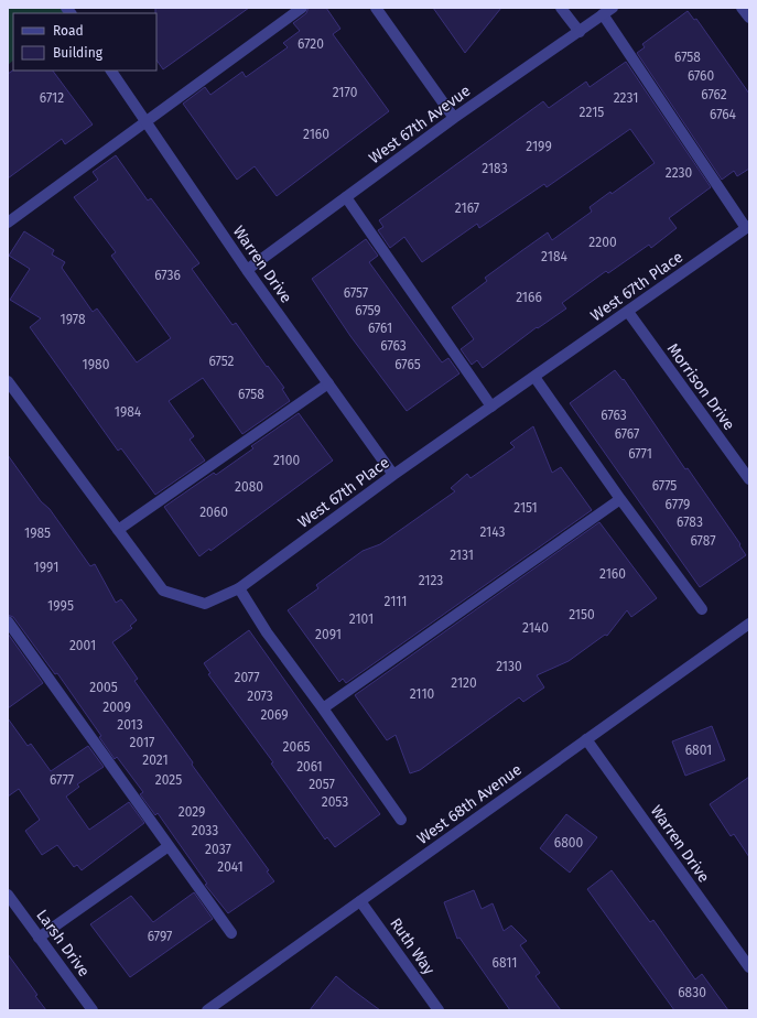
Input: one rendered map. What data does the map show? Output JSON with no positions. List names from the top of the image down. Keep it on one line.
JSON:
{"streets":{"street":["West 67th Avevue","Warren Drive","West 67th Place","Morrison Drive","West 68th Avenue","Larsh Drive","Ruth Way"]},"crossings":[["West 67th Avevue","Warren Drive"],["Warren Drive","West 67th Place"],["Warren Drive","West 68th Avenue"],["West 67th Place","Morrison Drive"],["West 68th Avenue","Ruth Way"]],"house_numbers":["6720","6758","6760","2170","6762","6712","2231","2215","6764","2160","2199","2183","2230","2167","2200","2184","6736","6757","2166","6759","1978","6761","6763","6752","1980","6765","6758","1984","6763","6767","6771","2100","6775","2080","6779","2151","2060","6783","2143","1985","6787","2131","1991","2160","2123","2111","1995","2150","2101","2140","2091","2001","2130","2077","2120","2005","2110","2073","2009","2069","2013","2017","2065","6801","2021","2061","6777","2025","2057","2053","2029","2033","6800","2037","2041","6797","6811","6830"],"legend":["Road","Building"]}
